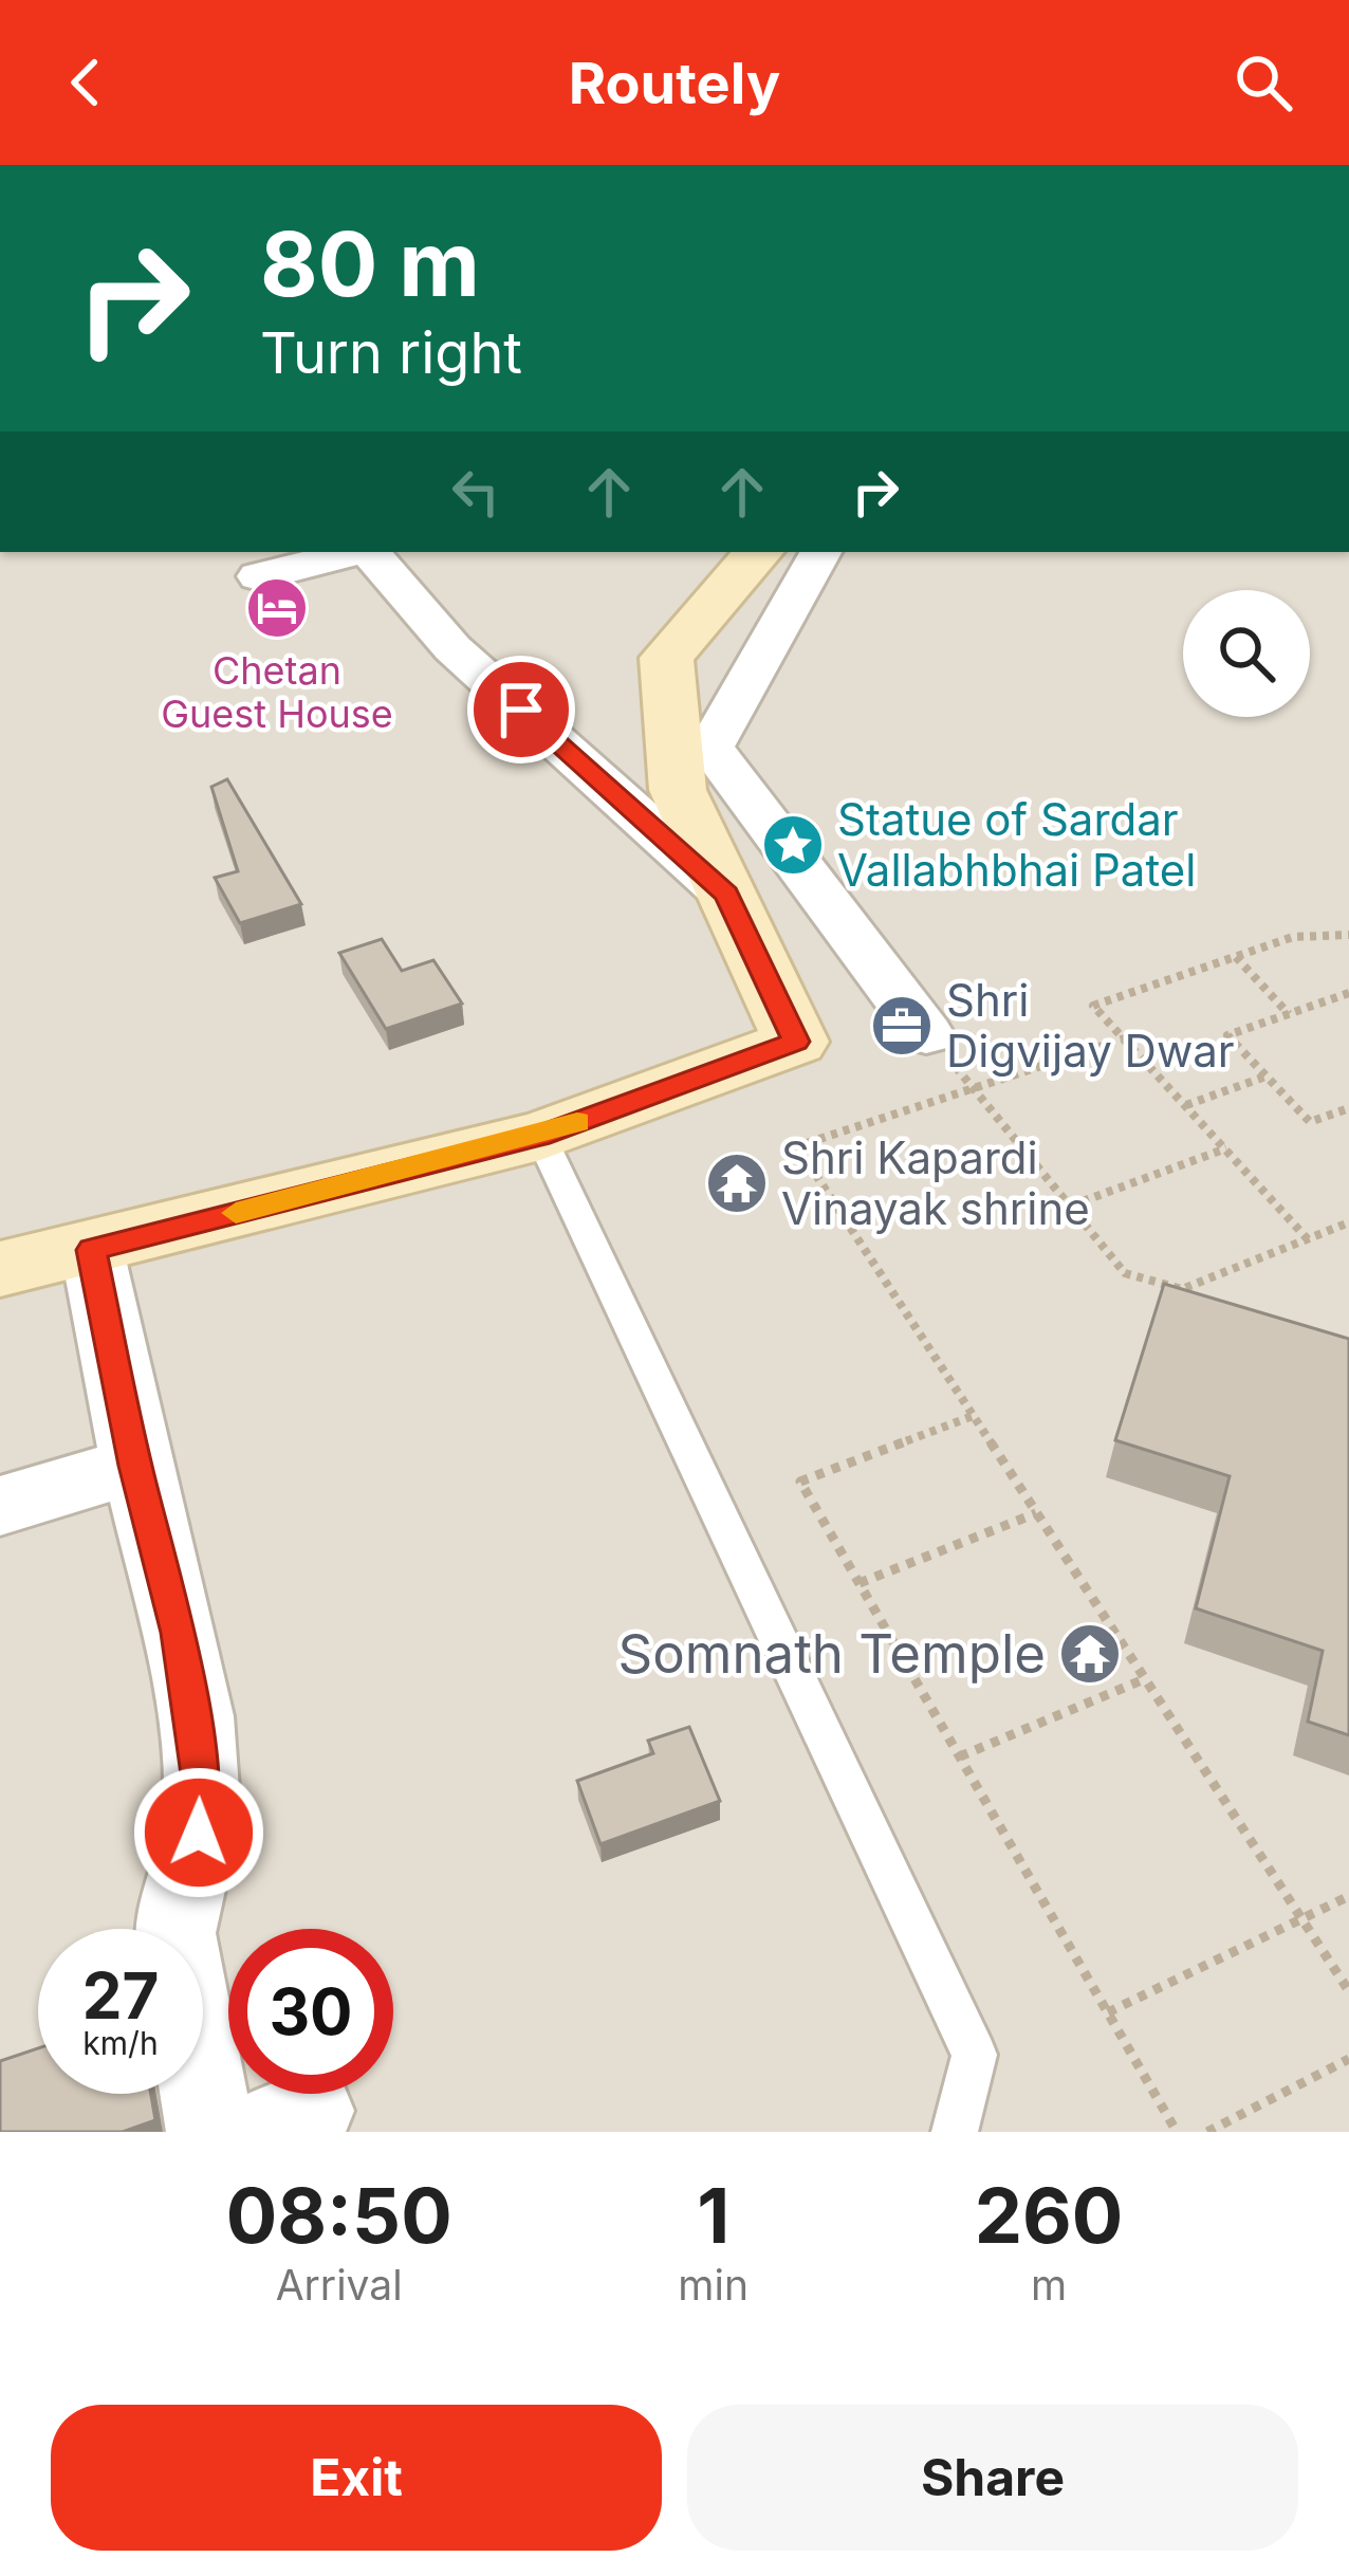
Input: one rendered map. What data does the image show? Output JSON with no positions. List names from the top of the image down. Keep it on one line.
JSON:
{"places":{"hotel":["Chetan Guest House"],"place":["Statue of Sardar Vallabhbhai Patel"],"office":["Shri Digvijay Dwar"],"temple":["Shri Kapardi Vinayak shrine","Somnath Temple"]},"page":{"header":"Routely","turn":["80 m","Turn right"],"speed":"27 km/h","limit":"30","eta":["08:50","Arrival","1","min","260","m"],"buttons":["Exit","Share"]}}
